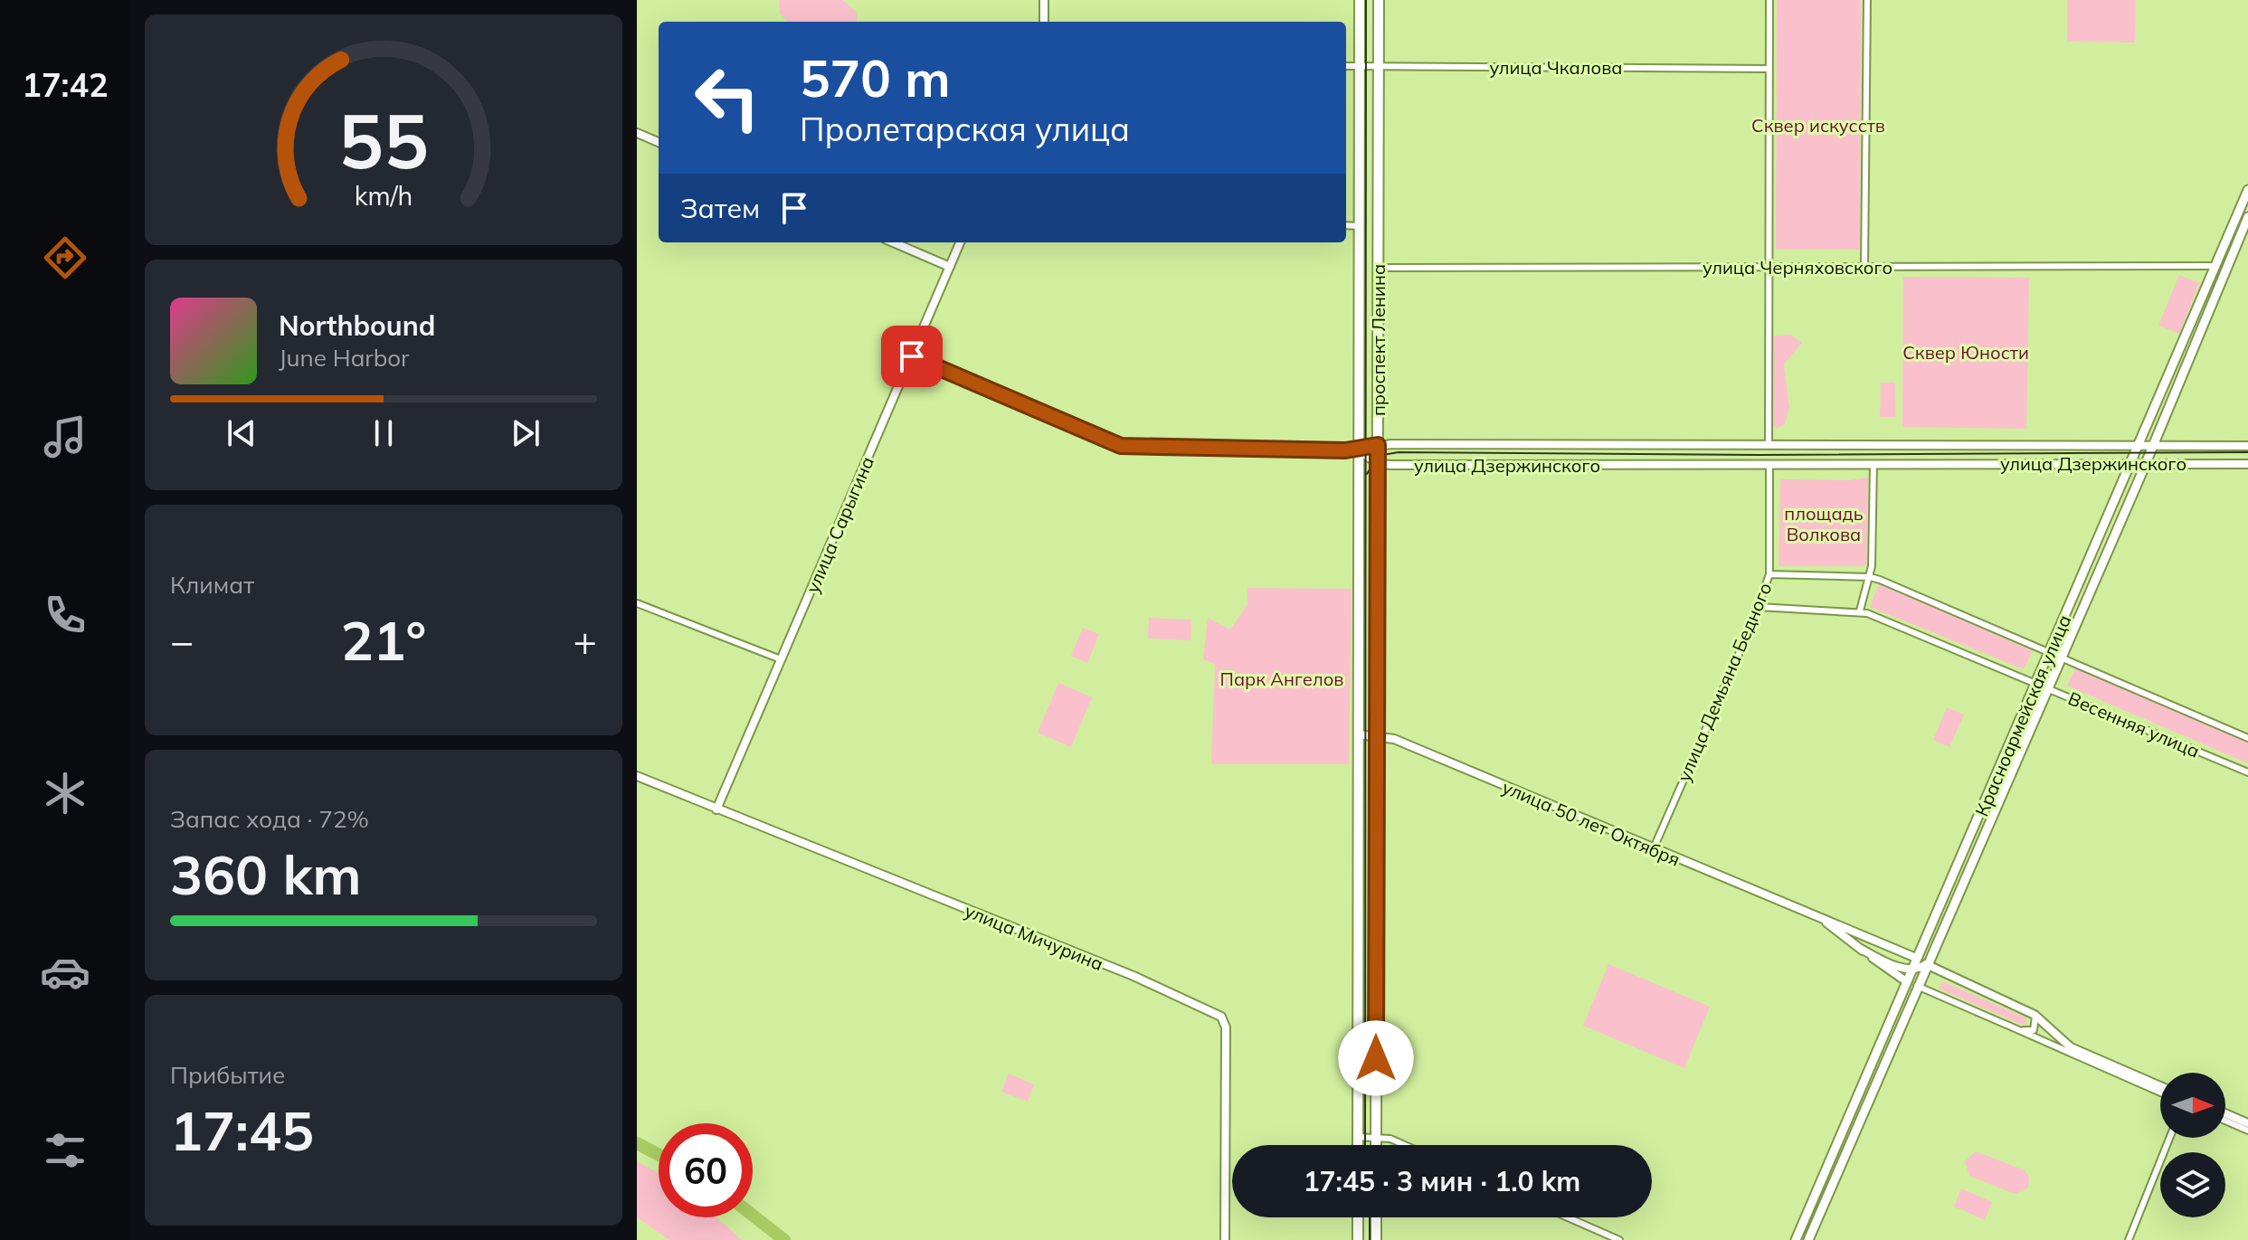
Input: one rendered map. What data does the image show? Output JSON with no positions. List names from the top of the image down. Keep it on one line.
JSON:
{"streets":{"main road":["проспект Ленина","Красноармейская улица","улица 50 лет Октября"],"street":["улица Чкалова","улица Черняховского","улица Дзержинского","улица Сарыгина","улица Демьяна Бедного","Весенняя улица","улица Мичурина"]},"crossings":[["улица Чкалова","проспект Ленина"],["улица Черняховского","проспект Ленина"],["улица Черняховского","Красноармейская улица"],["проспект Ленина","улица Дзержинского"],["проспект Ленина","улица 50 лет Октября"],["улица Дзержинского","улица Сарыгина"],["улица Дзержинского","улица Демьяна Бедного"],["улица Дзержинского","Красноармейская улица"],["улица Сарыгина","улица Мичурина"],["улица Демьяна Бедного","Весенняя улица"],["улица Демьяна Бедного","улица 50 лет Октября"],["Красноармейская улица","Весенняя улица"],["Красноармейская улица","улица 50 лет Октября"]],"parks":["Сквер искусств","Сквер Юности","площадь Волкова","Парк Ангелов"],"north":"right","page":{"tabs":"17:42","turn":["570 m","Пролетарская улица"],"then":"Затем","song":["Northbound","June Harbor"],"tile":["Климат",["Запас хода · 72%","360 km"],["Прибытие","17:45"]],"heat":["−","21°","+"],"limit":"60","trip":"17:45 · 3 мин · 1.0 km","gauge":["55","km/h"]}}
